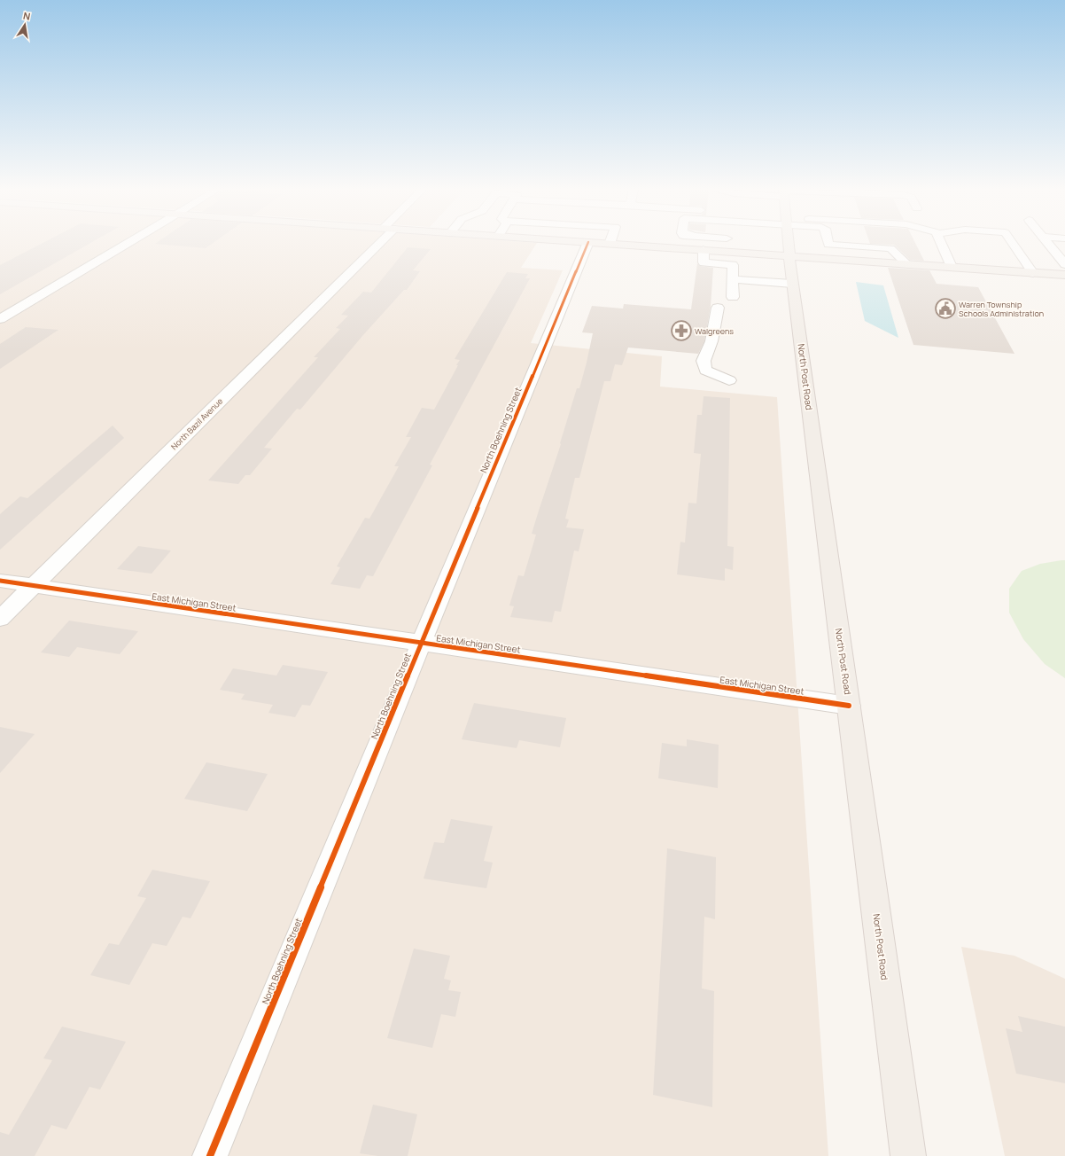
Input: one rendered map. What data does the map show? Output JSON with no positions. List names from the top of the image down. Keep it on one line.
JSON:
{"streets":{"main road":["North Post Road"],"street":["North Bazil Avenue","North Boehning Street","East Michigan Street"]},"crossings":[["North Post Road","East Michigan Street"],["North Bazil Avenue","East Michigan Street"],["North Boehning Street","East Michigan Street"]],"places":{"public building":["Warren Township Schools Administration"],"pharmacy":["Walgreens"]},"north":"top"}
